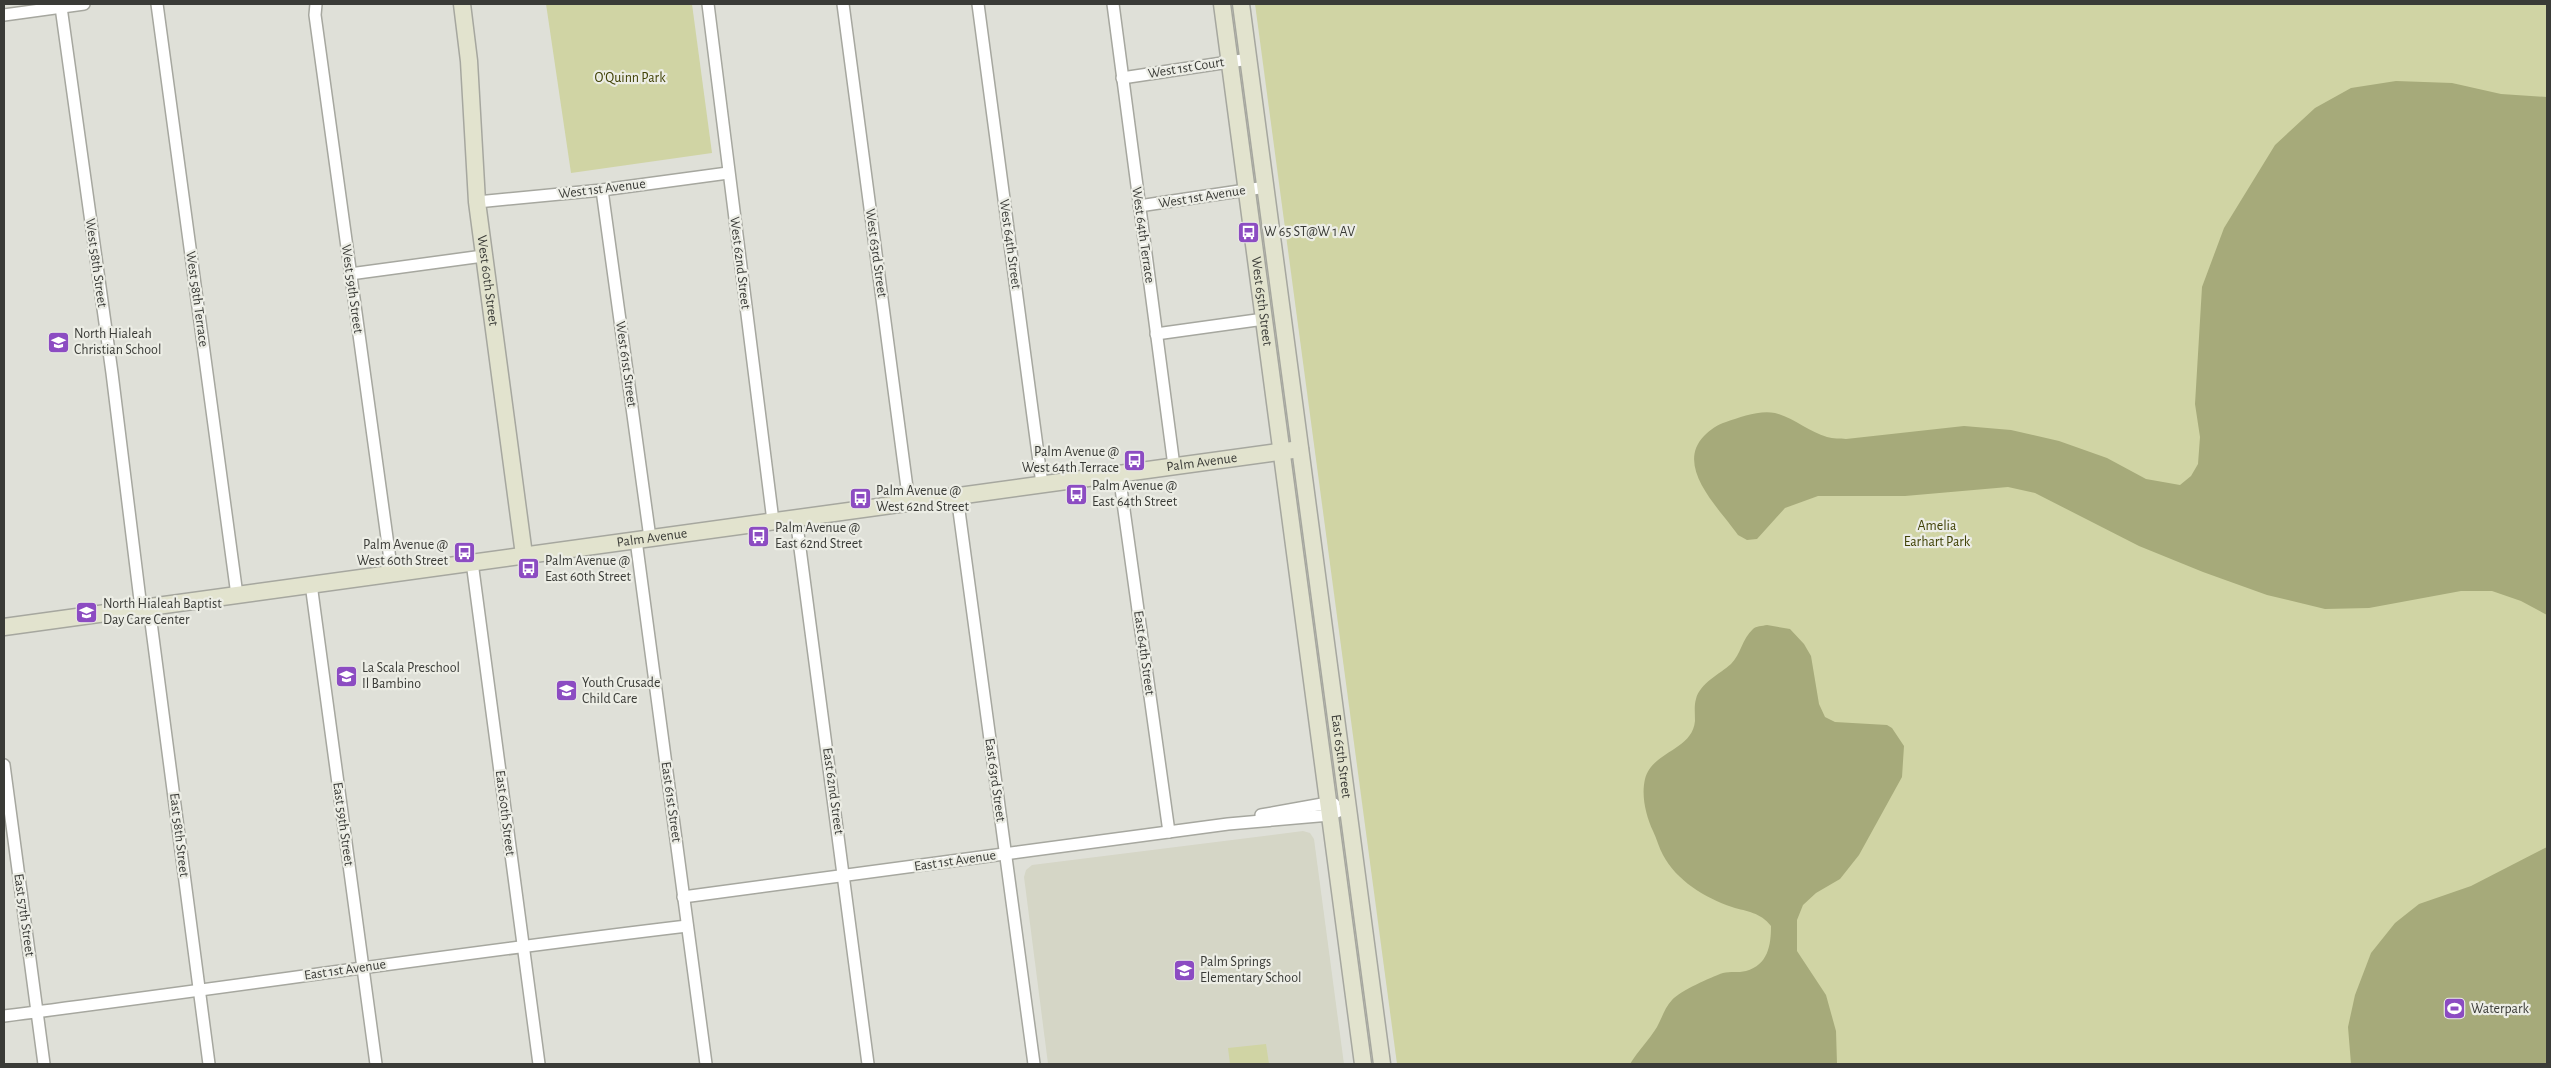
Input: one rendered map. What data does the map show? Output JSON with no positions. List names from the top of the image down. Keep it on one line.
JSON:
{"streets":{"main road":["West 60th Street","West 65th Street","Palm Avenue","East 65th Street"],"street":["West 1st Court","West 1st Avenue","West 64th Terrace","West 64th Street","West 63rd Street","West 58th Street","West 62nd Street","West 59th Street","West 58th Terrace","West 61st Street","East 64th Street","East 63rd Street","East 62nd Street","East 61st Street","East 60th Street","East 59th Street","East 58th Street","East 1st Avenue","East 57th Street"]},"crossings":[["West 1st Court","West 64th Terrace"],["West 1st Court","West 65th Street"],["West 1st Avenue","West 64th Terrace"],["West 1st Avenue","West 62nd Street"],["West 1st Avenue","West 60th Street"],["West 1st Avenue","West 65th Street"],["West 1st Avenue","West 61st Street"],["West 64th Terrace","Palm Avenue"],["West 64th Street","Palm Avenue"],["West 63rd Street","Palm Avenue"],["West 58th Street","Palm Avenue"],["West 58th Street","East 58th Street"],["West 62nd Street","Palm Avenue"],["West 60th Street","Palm Avenue"],["West 59th Street","Palm Avenue"],["West 58th Terrace","Palm Avenue"],["West 65th Street","Palm Avenue"],["West 65th Street","East 65th Street"],["West 61st Street","Palm Avenue"],["West 61st Street","East 61st Street"],["Palm Avenue","East 64th Street"],["Palm Avenue","East 65th Street"],["Palm Avenue","East 63rd Street"],["Palm Avenue","East 62nd Street"],["Palm Avenue","East 61st Street"],["Palm Avenue","East 60th Street"],["Palm Avenue","East 59th Street"],["Palm Avenue","East 58th Street"],["East 64th Street","East 1st Avenue"],["East 65th Street","East 1st Avenue"],["East 63rd Street","East 1st Avenue"],["East 62nd Street","East 1st Avenue"],["East 61st Street","East 1st Avenue"],["East 60th Street","East 1st Avenue"],["East 59th Street","East 1st Avenue"],["East 58th Street","East 1st Avenue"],["East 1st Avenue","East 57th Street"]],"parks":["O'Quinn Park","Amelia Earhart Park"],"places":{"bus stop":["W 65 ST@W 1 AV","Palm Avenue @ West 64th Terrace","Palm Avenue @ East 64th Street","Palm Avenue @ West 62nd Street","Palm Avenue @ East 62nd Street","Palm Avenue @ West 60th Street","Palm Avenue @ East 60th Street"],"school or university":["North Hialeah Christian School","North Hialeah Baptist Day Care Center","La Scala Preschool Il Bambino","Youth Crusade Child Care","Palm Springs Elementary School"],"sports":["Waterpark"]}}
